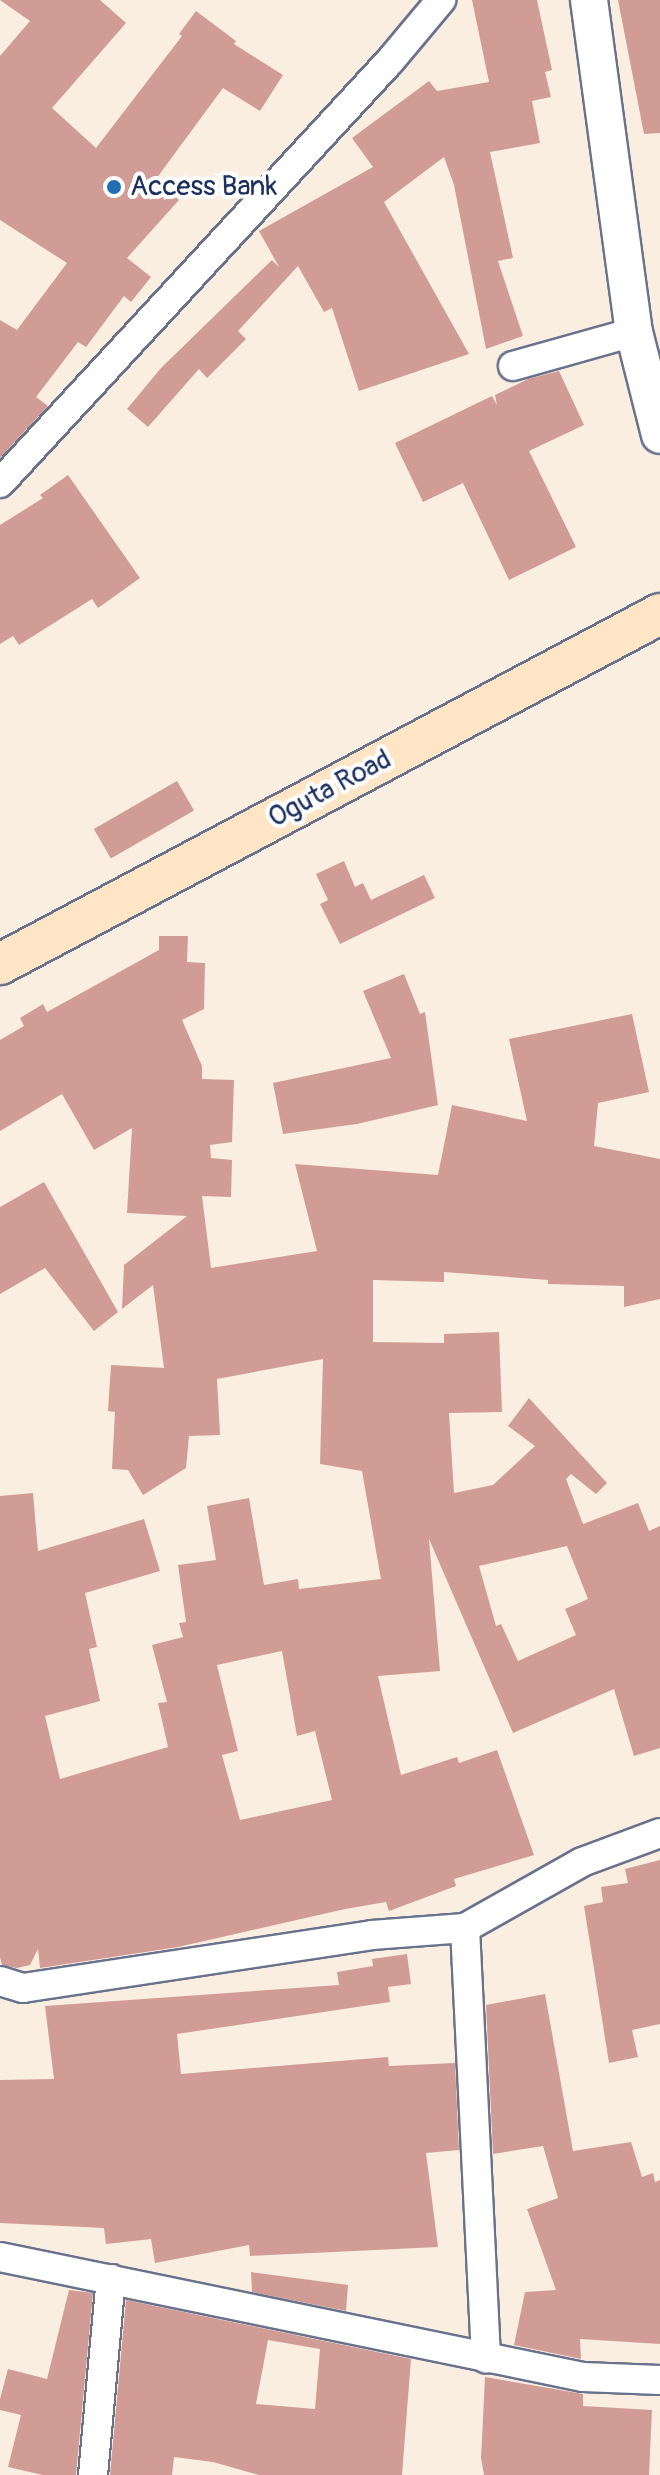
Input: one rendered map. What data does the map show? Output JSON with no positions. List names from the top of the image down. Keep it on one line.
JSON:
{"streets":{"main road":["Oguta Road"]},"places":["Access Bank"]}
